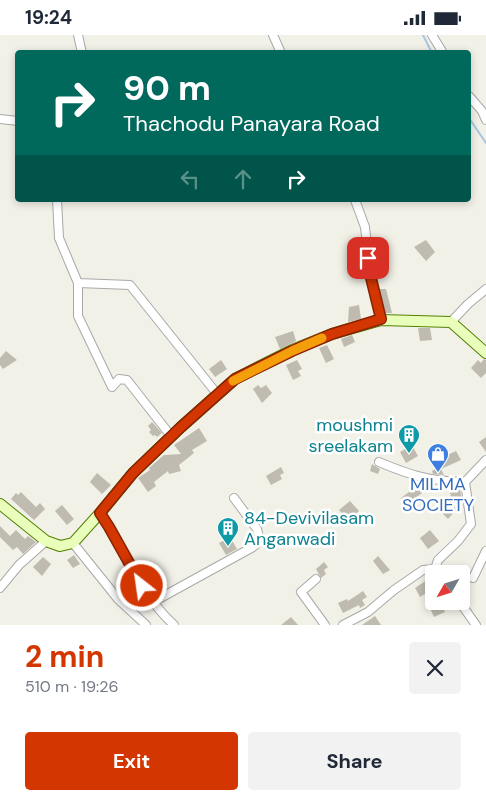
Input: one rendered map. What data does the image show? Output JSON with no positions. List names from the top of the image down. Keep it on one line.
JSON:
{"places":{"building":["moushmi sreelakam","84-Devivilasam Anganwadi"],"shop":["MILMA SOCIETY"]},"north":"bottom left","page":{"status":"19:24","turn":["90 m","Thachodu Panayara Road"],"heading":["2 min","510 m · 19:26"],"buttons":["Exit","Share"]}}
